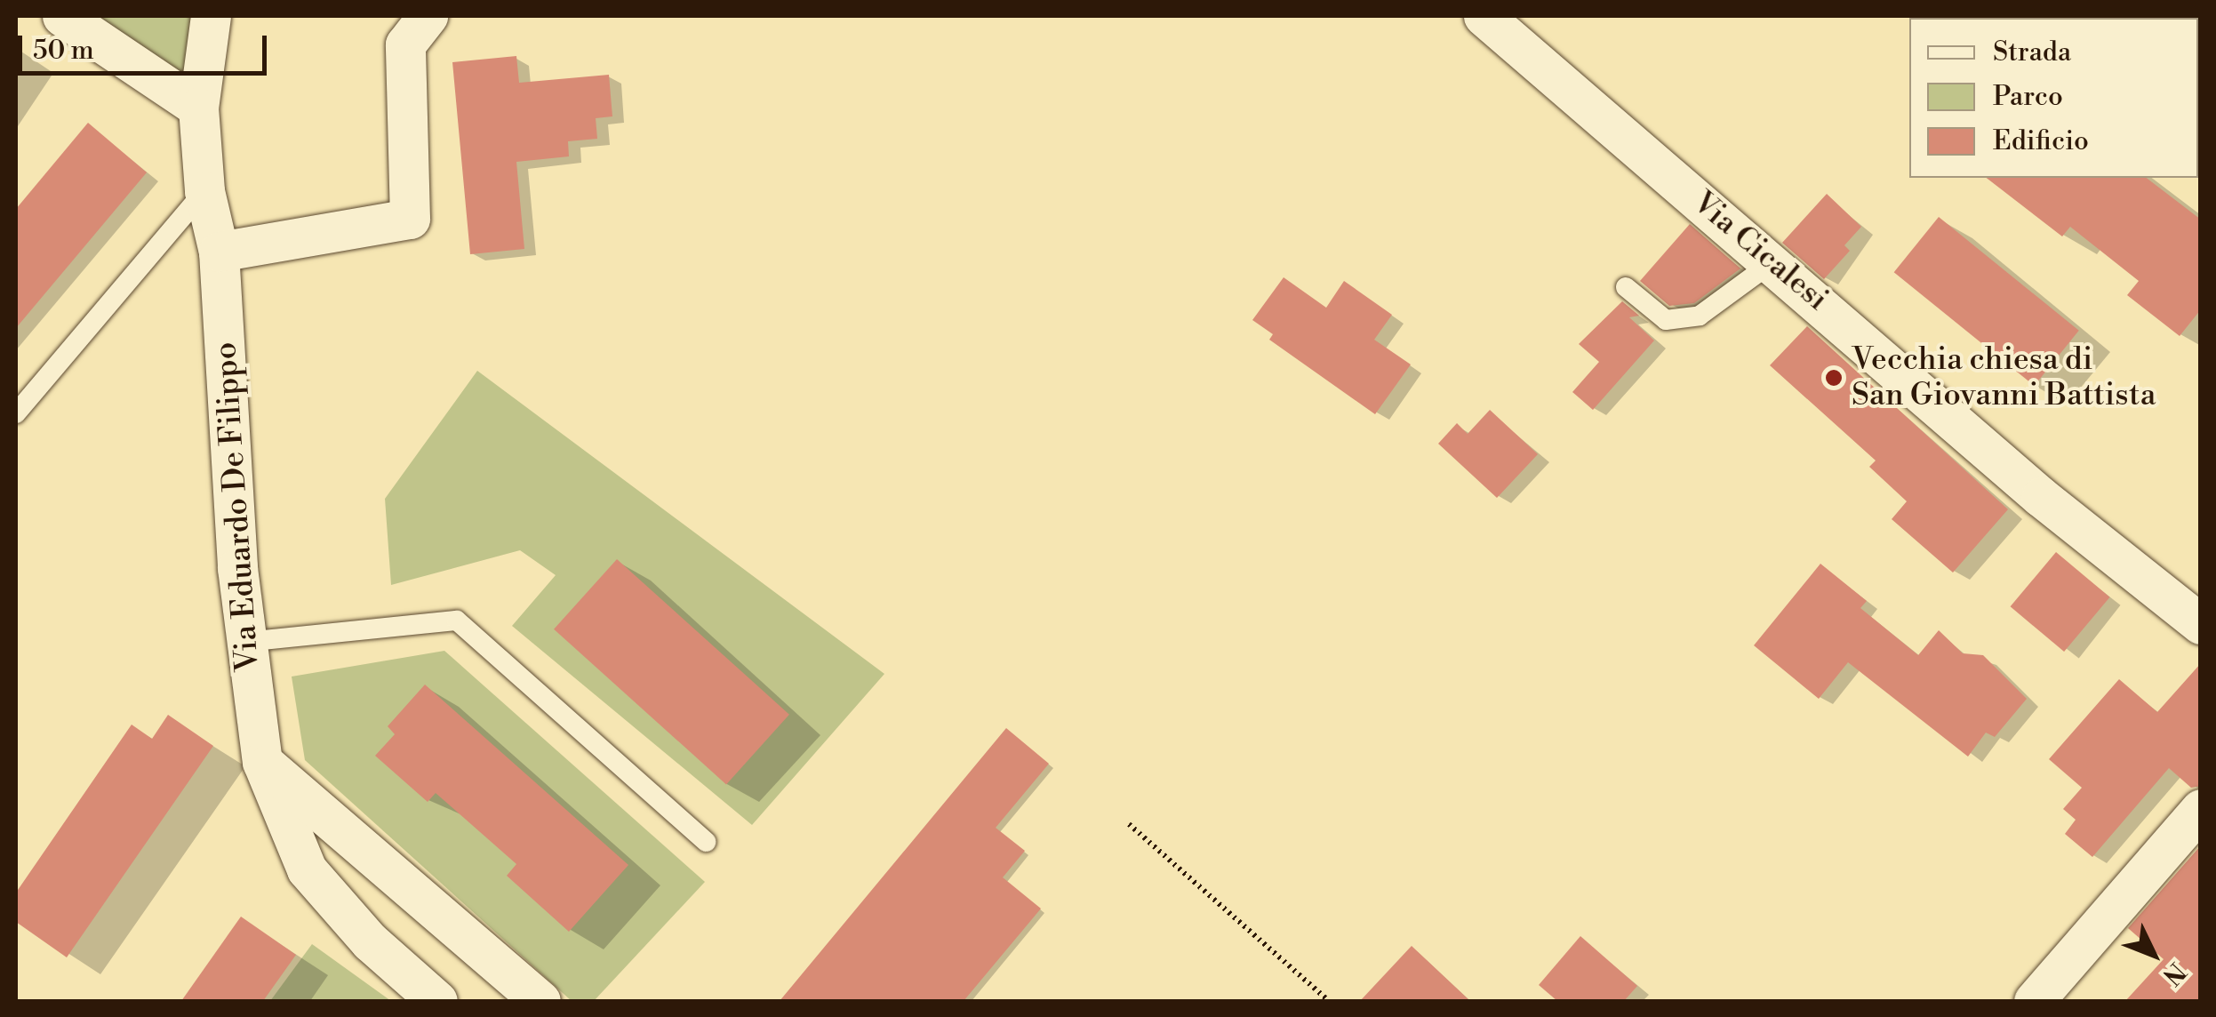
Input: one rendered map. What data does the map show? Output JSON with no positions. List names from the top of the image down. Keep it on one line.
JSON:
{"streets":{"street":["Via Cicalesi","Via Eduardo De Filippo"]},"places":["Vecchia chiesa di San Giovanni Battista"],"legend":["Strada","Parco","Edificio"],"scale_bar":"50 m","north":"bottom right"}
